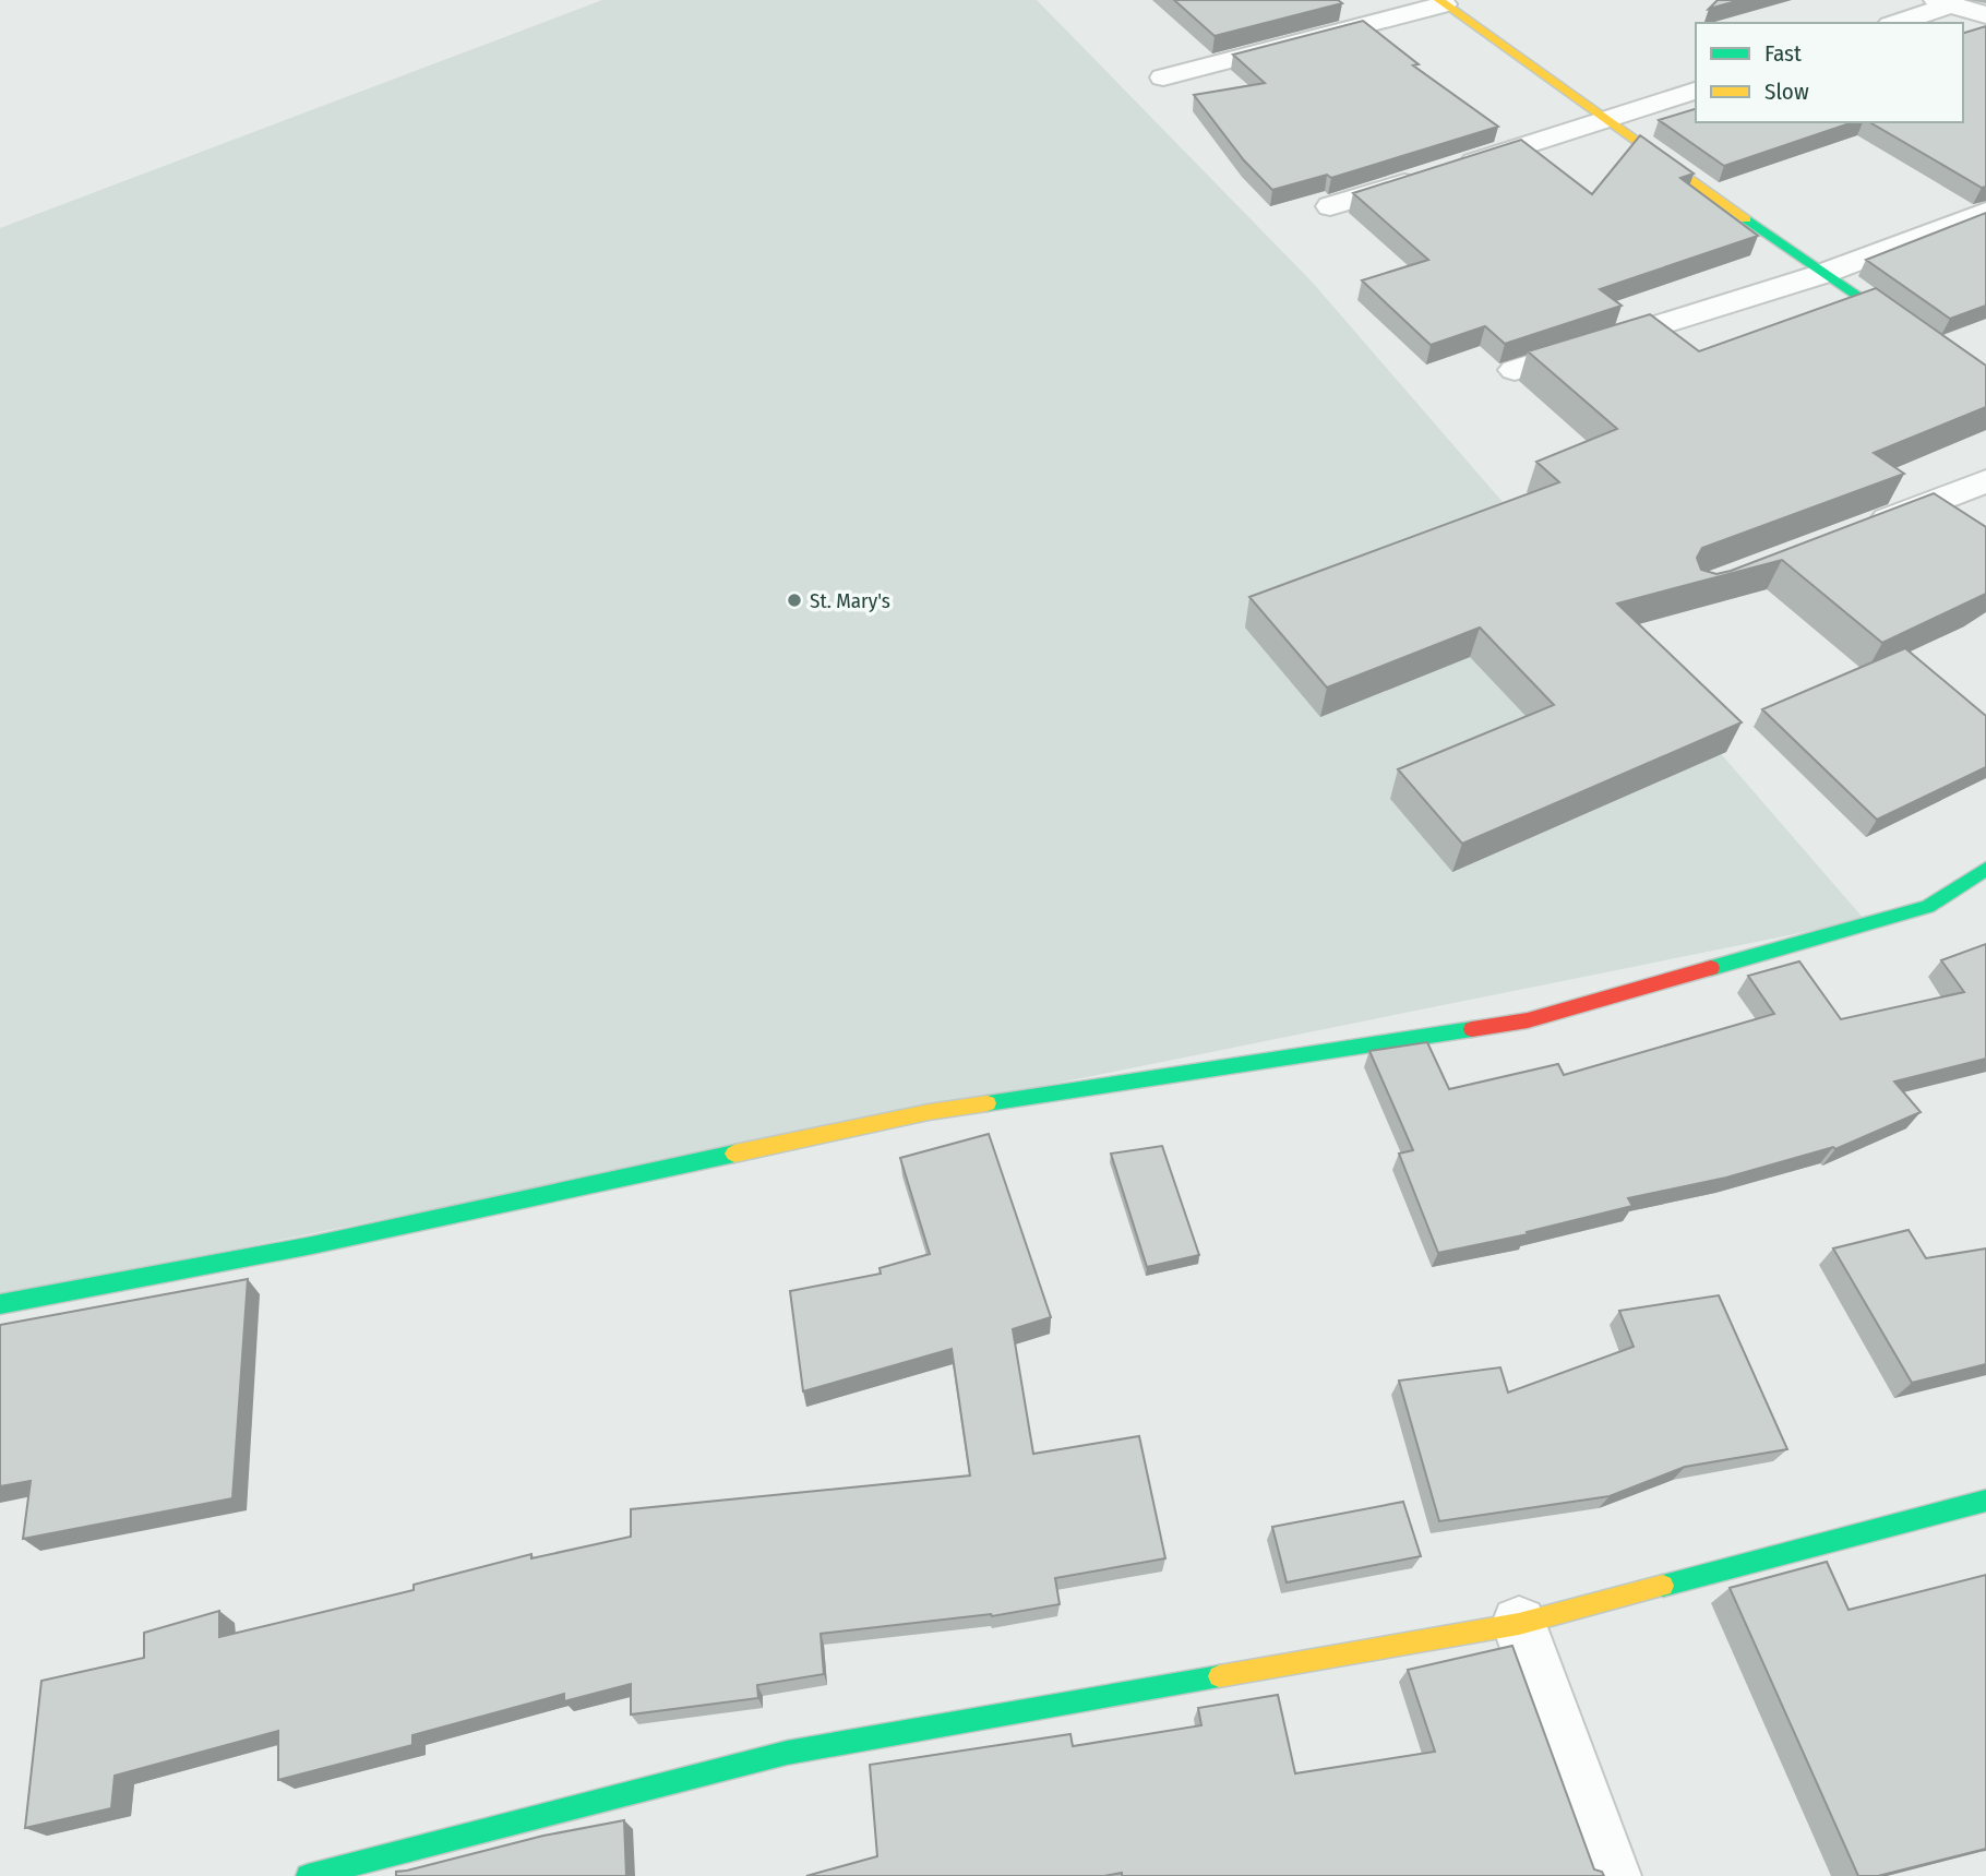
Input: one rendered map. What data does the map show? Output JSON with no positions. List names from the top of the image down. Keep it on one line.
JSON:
{"places":["St. Mary's"],"legend":["Fast","Slow"]}
